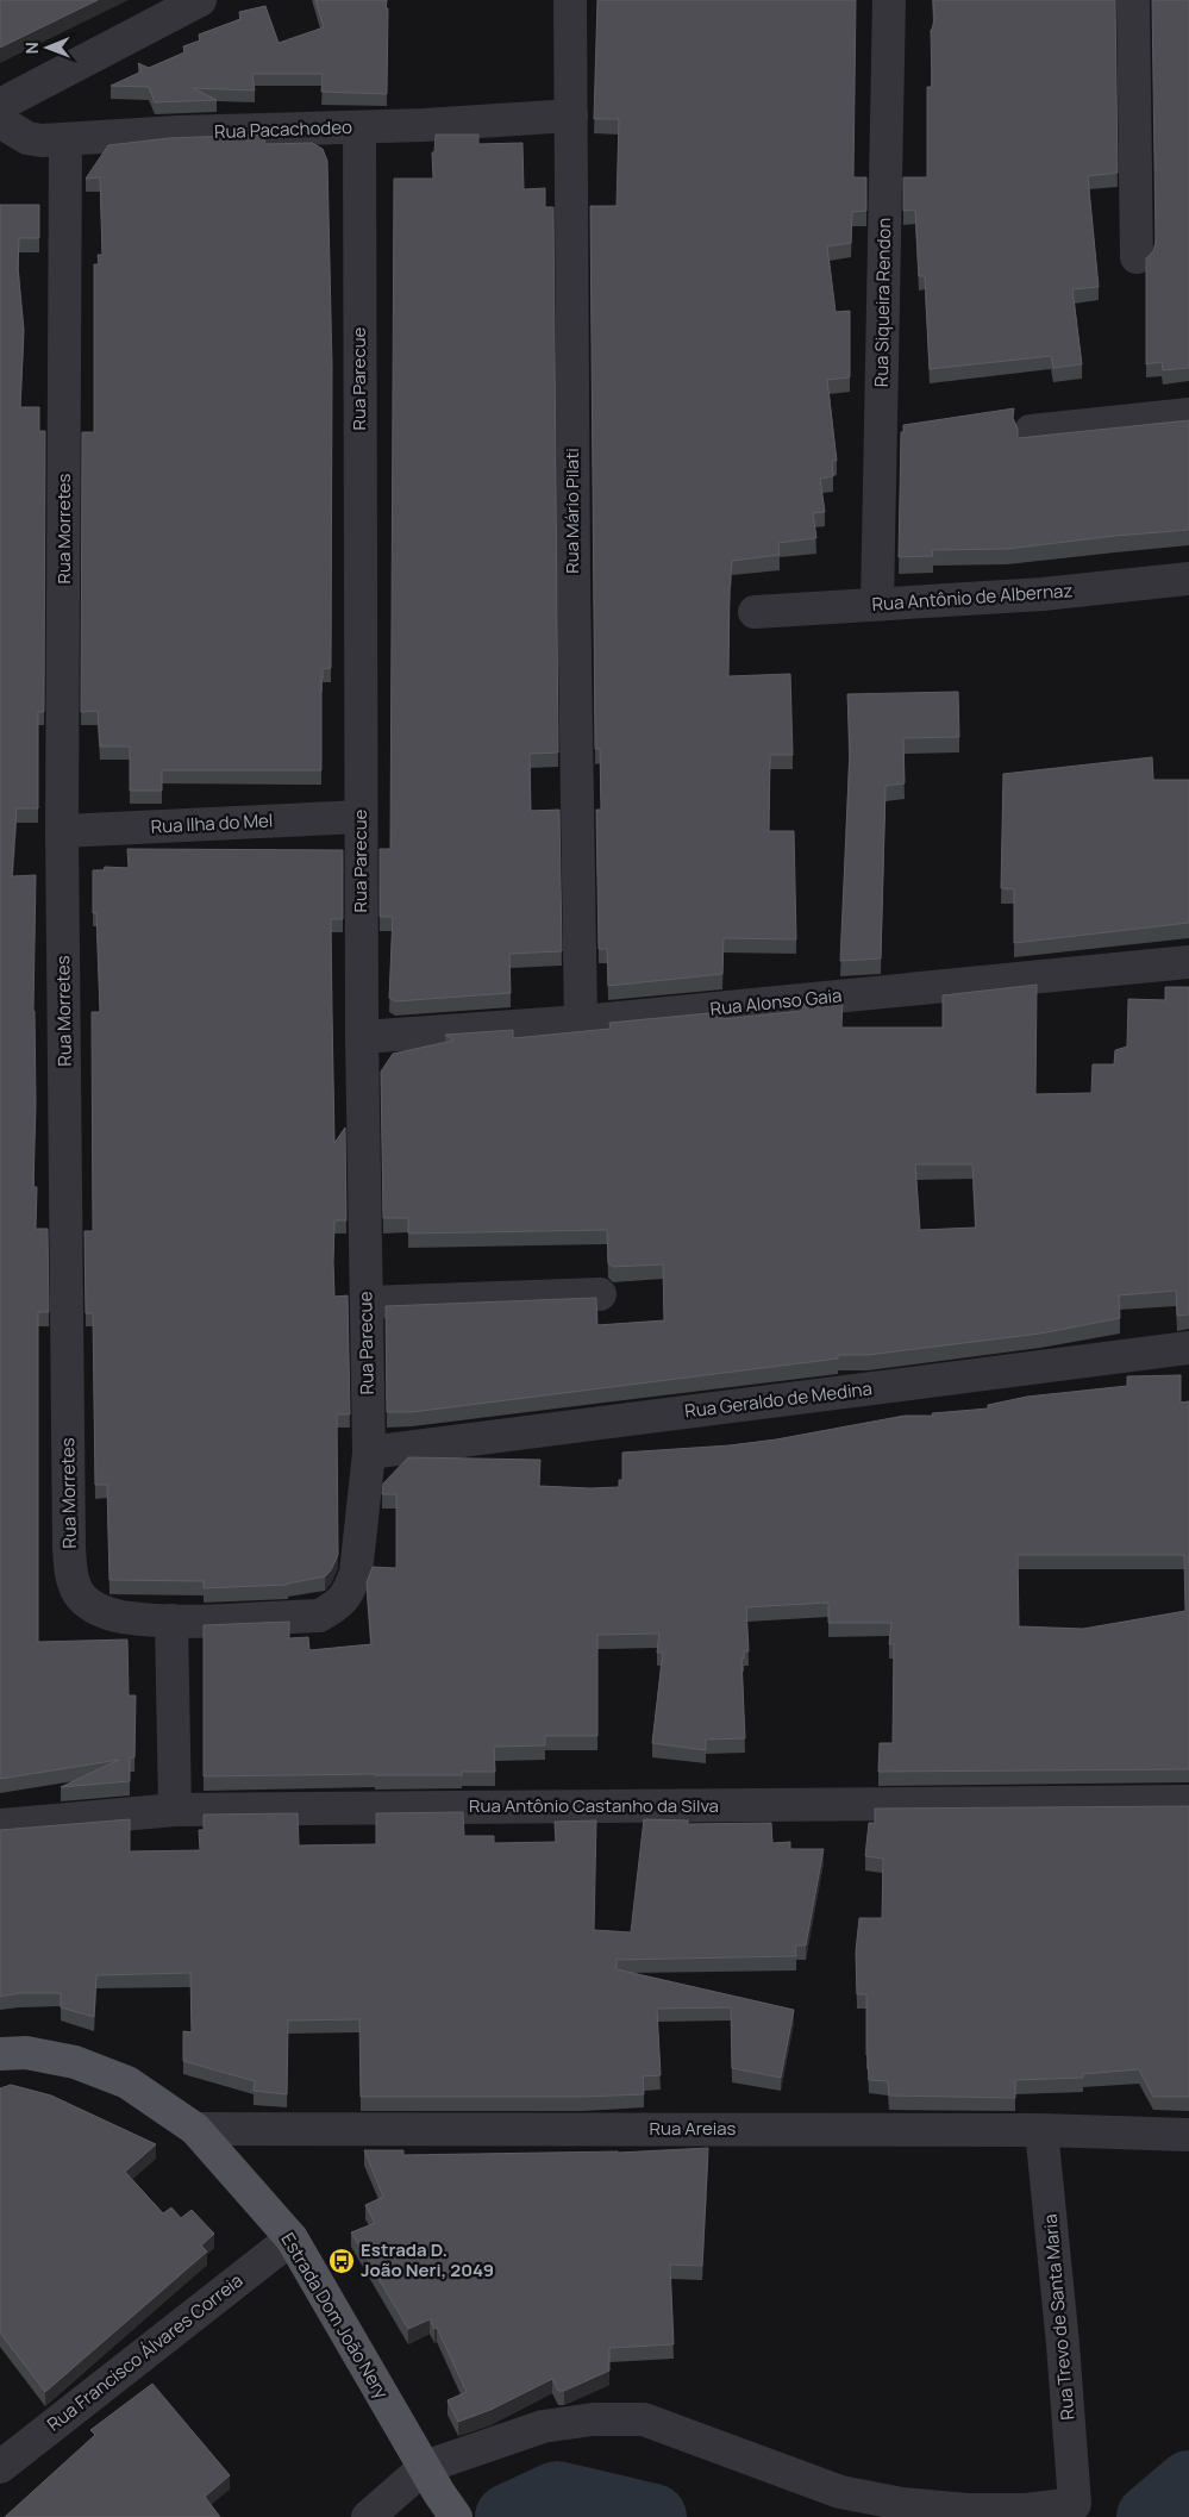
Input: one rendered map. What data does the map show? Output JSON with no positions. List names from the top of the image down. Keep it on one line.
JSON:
{"streets":{"main road":["Estrada Dom João Nery"],"street":["Rua Pacachodeo","Rua Siqueira Rendon","Rua Parecue","Rua Mário Pilati","Rua Morretes","Rua Antônio de Albernaz","Rua Ilha do Mel","Rua Alonso Gaia","Rua Geraldo de Medina","Rua Antônio Castanho da Silva","Rua Areias","Rua Trevo de Santa Maria","Rua Francisco Álvares Correia"]},"crossings":[["Rua Pacachodeo","Rua Parecue"],["Rua Pacachodeo","Rua Mário Pilati"],["Rua Pacachodeo","Rua Morretes"],["Rua Siqueira Rendon","Rua Antônio de Albernaz"],["Rua Parecue","Rua Morretes"],["Rua Parecue","Rua Ilha do Mel"],["Rua Parecue","Rua Alonso Gaia"],["Rua Parecue","Rua Geraldo de Medina"],["Rua Mário Pilati","Rua Alonso Gaia"],["Rua Morretes","Rua Ilha do Mel"],["Rua Areias","Estrada Dom João Nery"],["Rua Areias","Rua Trevo de Santa Maria"],["Estrada Dom João Nery","Rua Trevo de Santa Maria"],["Estrada Dom João Nery","Rua Francisco Álvares Correia"]],"places":{"bus stop":["Estrada D. João Neri, 2049"]},"north":"left"}
